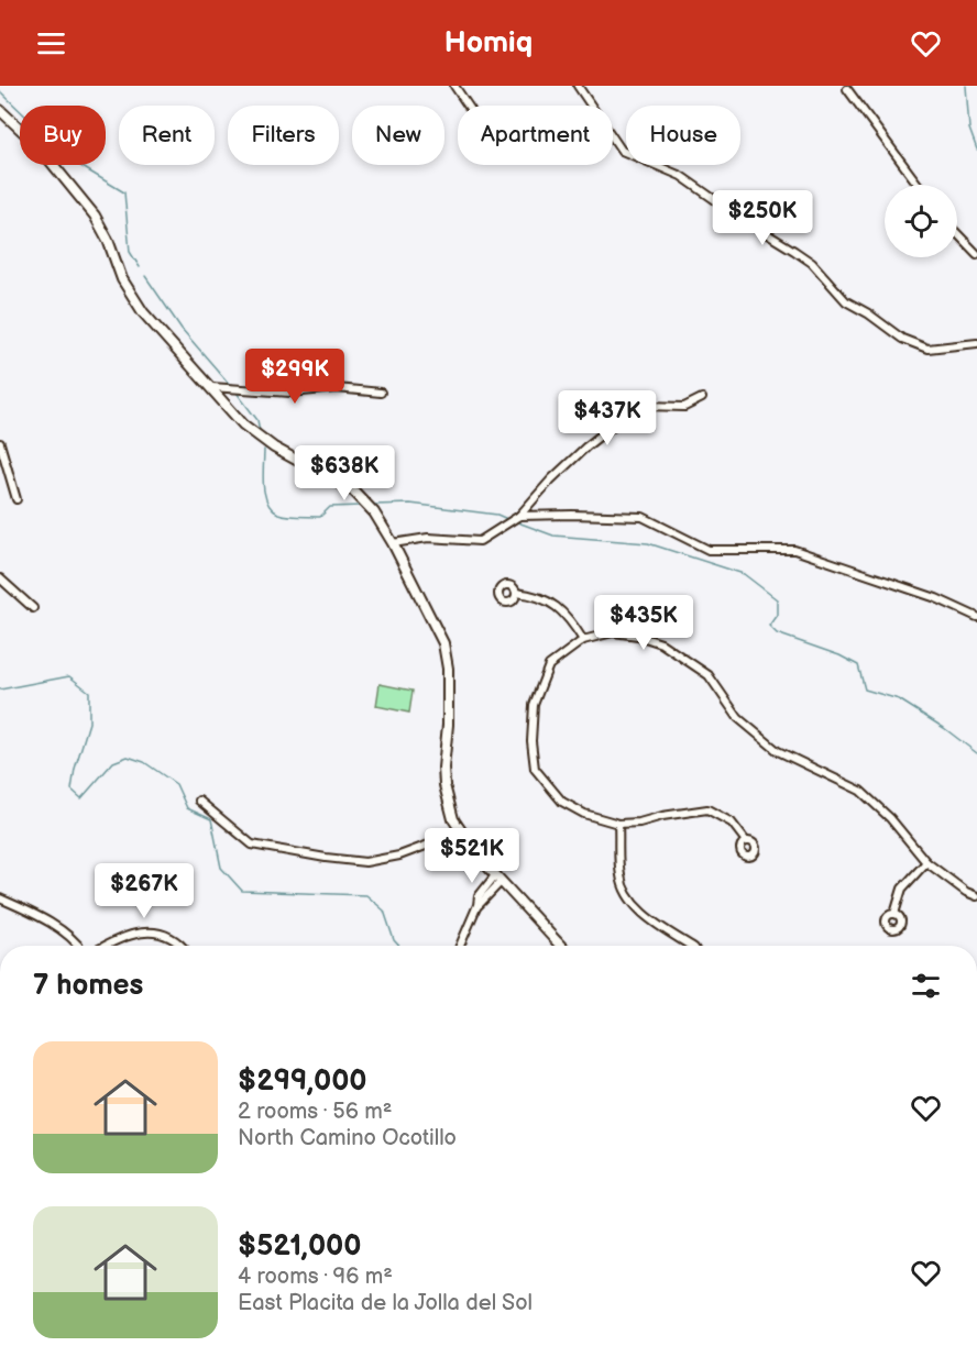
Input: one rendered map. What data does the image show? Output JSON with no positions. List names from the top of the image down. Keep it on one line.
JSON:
{"page":{"header":"Homiq","chip":["Buy","Rent","Filters","New","Apartment","House"],"price":["$250K","$299K","$437K","$638K","$435K","$521K","$267K"],"heading":"7 homes","list":[{"name":"$299,000","note":"2 rooms · 56 m² · North Camino Ocotillo"},{"name":"$521,000","note":"4 rooms · 96 m² · East Placita de la Jolla del Sol"}]}}
